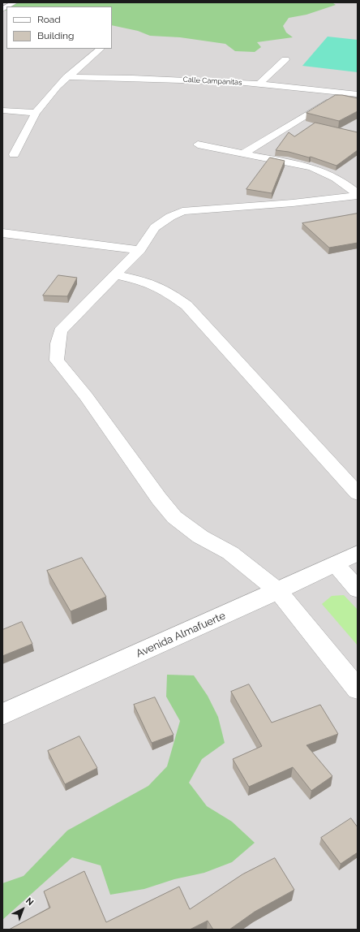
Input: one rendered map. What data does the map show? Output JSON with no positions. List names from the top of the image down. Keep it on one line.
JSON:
{"streets":{"street":["Calle Campanitas","Avenida Almafuerte"]},"legend":["Road","Building"],"north":"top right"}
